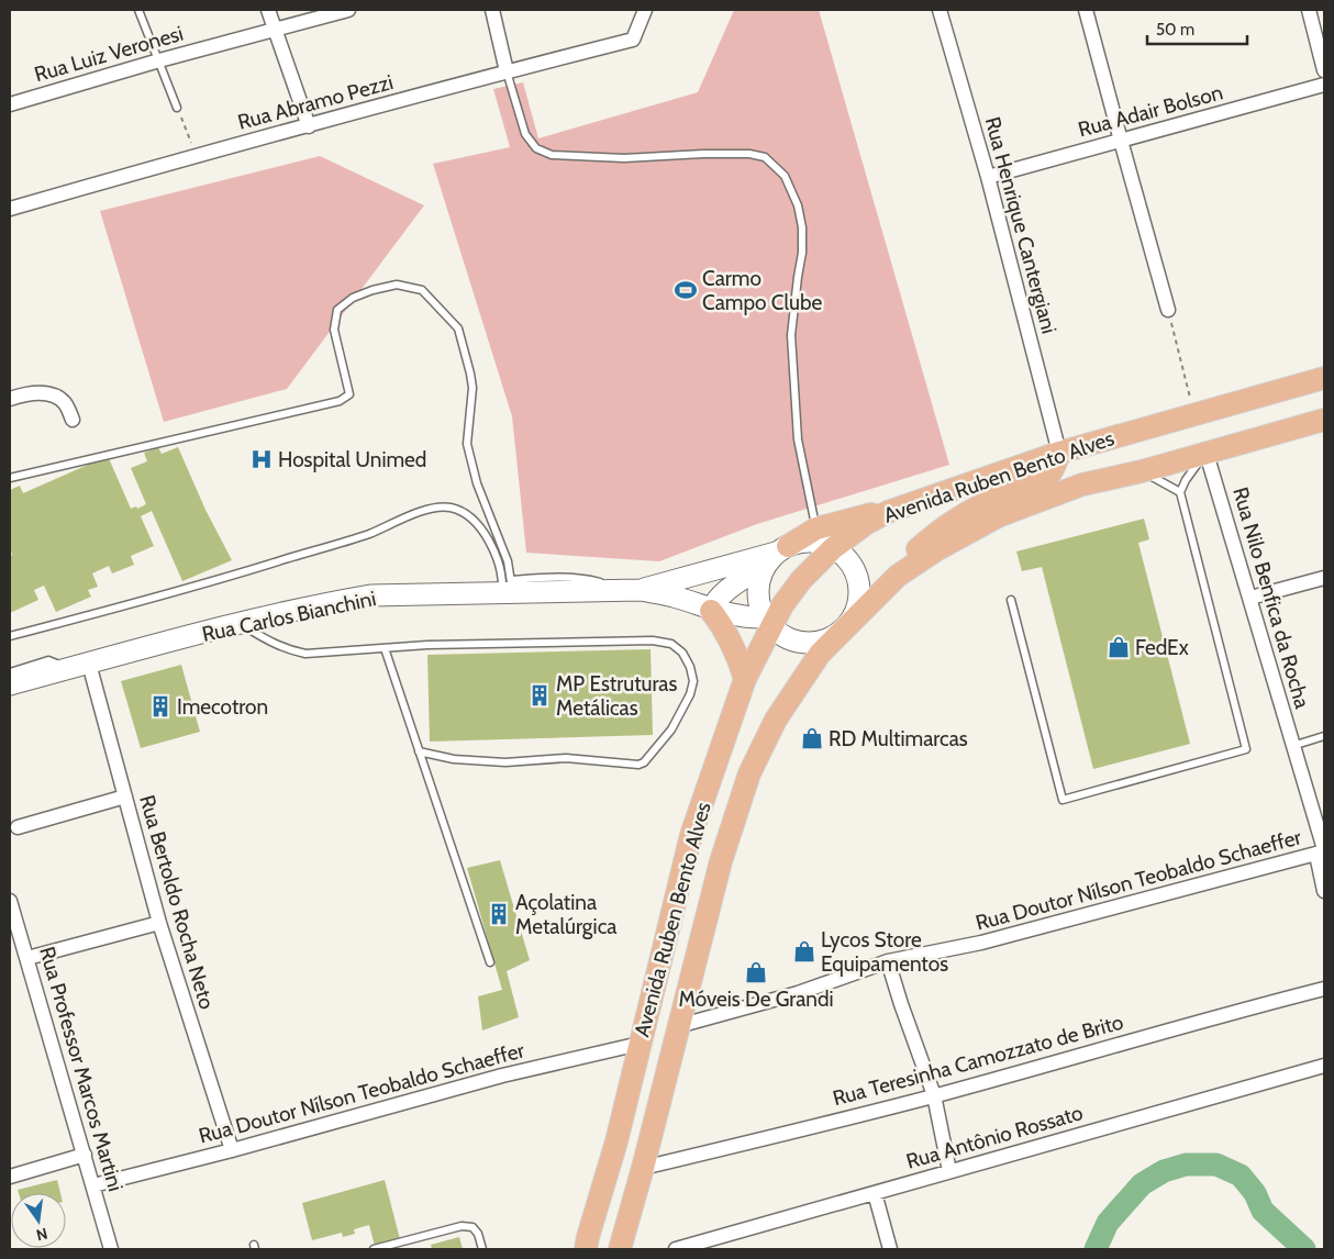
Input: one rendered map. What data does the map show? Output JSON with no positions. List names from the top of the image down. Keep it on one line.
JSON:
{"streets":{"main road":["Avenida Ruben Bento Alves"],"street":["Rua Luiz Veronesi","Rua Abramo Pezzi","Rua Adair Bolson","Rua Henrique Cantergiani","Rua Nilo Benfica da Rocha","Rua Carlos Bianchini","Rua Doutor Nílson Teobaldo Schaeffer","Rua Bertoldo Rocha Neto","Rua Teresinha Camozzato de Brito","Rua Professor Marcos Martini","Rua Antônio Rossato"]},"crossings":[["Rua Adair Bolson","Rua Henrique Cantergiani"],["Rua Henrique Cantergiani","Avenida Ruben Bento Alves"],["Avenida Ruben Bento Alves","Rua Nilo Benfica da Rocha"],["Avenida Ruben Bento Alves","Rua Carlos Bianchini"],["Avenida Ruben Bento Alves","Rua Doutor Nílson Teobaldo Schaeffer"],["Avenida Ruben Bento Alves","Rua Teresinha Camozzato de Brito"],["Rua Nilo Benfica da Rocha","Rua Doutor Nílson Teobaldo Schaeffer"],["Rua Carlos Bianchini","Rua Bertoldo Rocha Neto"],["Rua Doutor Nílson Teobaldo Schaeffer","Rua Bertoldo Rocha Neto"],["Rua Doutor Nílson Teobaldo Schaeffer","Rua Professor Marcos Martini"]],"places":{"sports":["Carmo Campo Clube"],"hospital":["Hospital Unimed"],"shop":["FedEx","RD Multimarcas","Lycos Store Equipamentos","Móveis De Grandi"],"building":["MP Estruturas Metálicas","Imecotron","Açolatina Metalúrgica"]},"scale_bar":"50 m","north":"bottom"}
